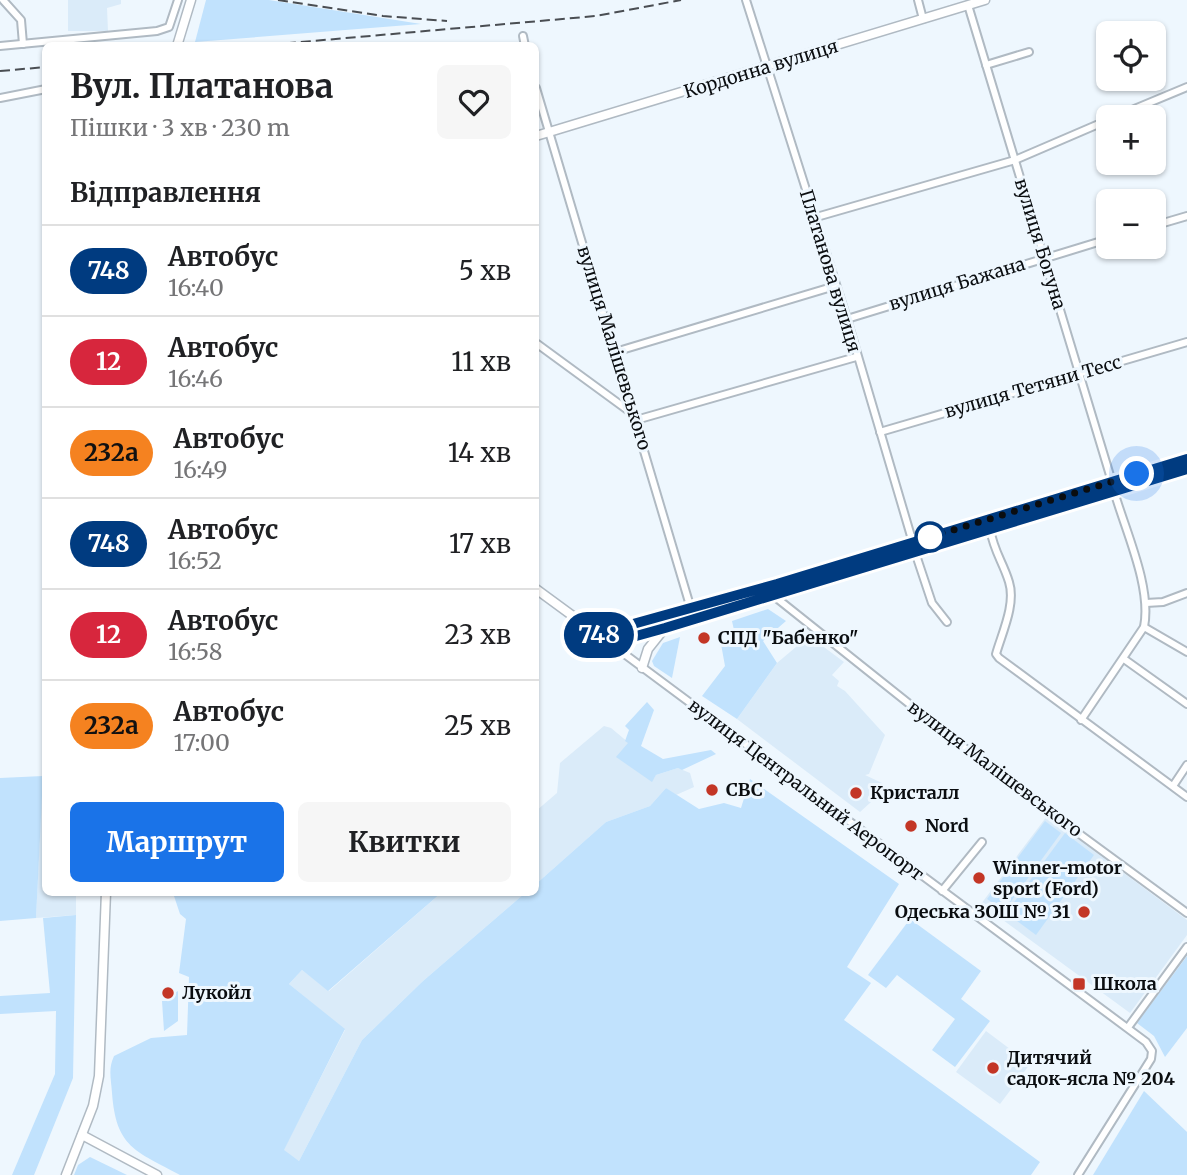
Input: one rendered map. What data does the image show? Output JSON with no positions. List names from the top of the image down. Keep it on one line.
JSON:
{"streets":{"main road":["Кордонна вулиця"],"street":["вулиця Богуна","Платанова вулиця","вулиця Бажана","вулиця Малішевського","вулиця Тетяни Тесс","вулиця Центральний Аеропорт"]},"crossings":[["Кордонна вулиця","вулиця Богуна"],["Кордонна вулиця","Платанова вулиця"],["Кордонна вулиця","вулиця Малішевського"],["вулиця Богуна","вулиця Бажана"],["вулиця Богуна","вулиця Тетяни Тесс"],["Платанова вулиця","вулиця Бажана"],["Платанова вулиця","вулиця Тетяни Тесс"]],"places":{"other":["СПД \"Бабенко\"","СВС","Кристалл","Nord","Winner-motor sport (Ford)","Одеська ЗОШ № 31","Лукойл","Дитячий садок-ясла № 204"],"transit":["Школа"]},"lines":["bus line 748"],"page":{"on_map":"748","map_buttons":["+","−"],"heading":[["Вул. Платанова","Пішки · 3 хв · 230 m"],"Відправлення"],"list":[{"mark":"748","name":"Автобус","note":"16:40","value":"5 хв"},{"mark":"12","name":"Автобус","note":"16:46","value":"11 хв"},{"mark":"232а","name":"Автобус","note":"16:49","value":"14 хв"},{"mark":"748","name":"Автобус","note":"16:52","value":"17 хв"},{"mark":"12","name":"Автобус","note":"16:58","value":"23 хв"},{"mark":"232а","name":"Автобус","note":"17:00","value":"25 хв"}],"buttons":["Маршрут","Квитки"]}}
